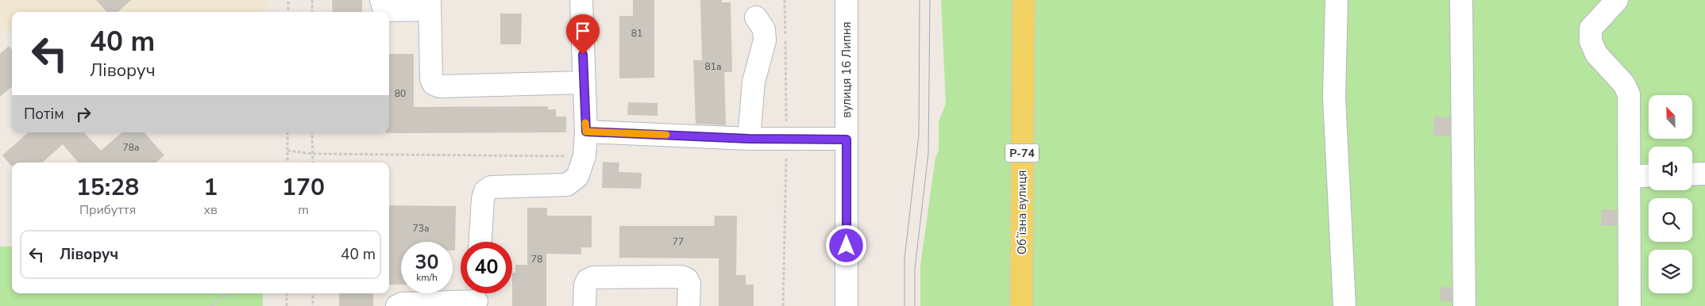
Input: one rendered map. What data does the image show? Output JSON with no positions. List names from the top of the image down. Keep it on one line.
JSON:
{"streets":{"main road":["Р-74","Обʼїзна вулиця"],"street":["вулиця 16 Липня"]},"house_numbers":["81","81а","80","78а","73а","77","78"],"north":"top left","page":{"turn":["40 m","Ліворуч"],"then":"Потім","eta":["15:28","Прибуття","1","хв","170","m"],"list":[{"name":"Ліворуч","value":"40 m"}],"speed":"30 km/h","limit":"40"}}
